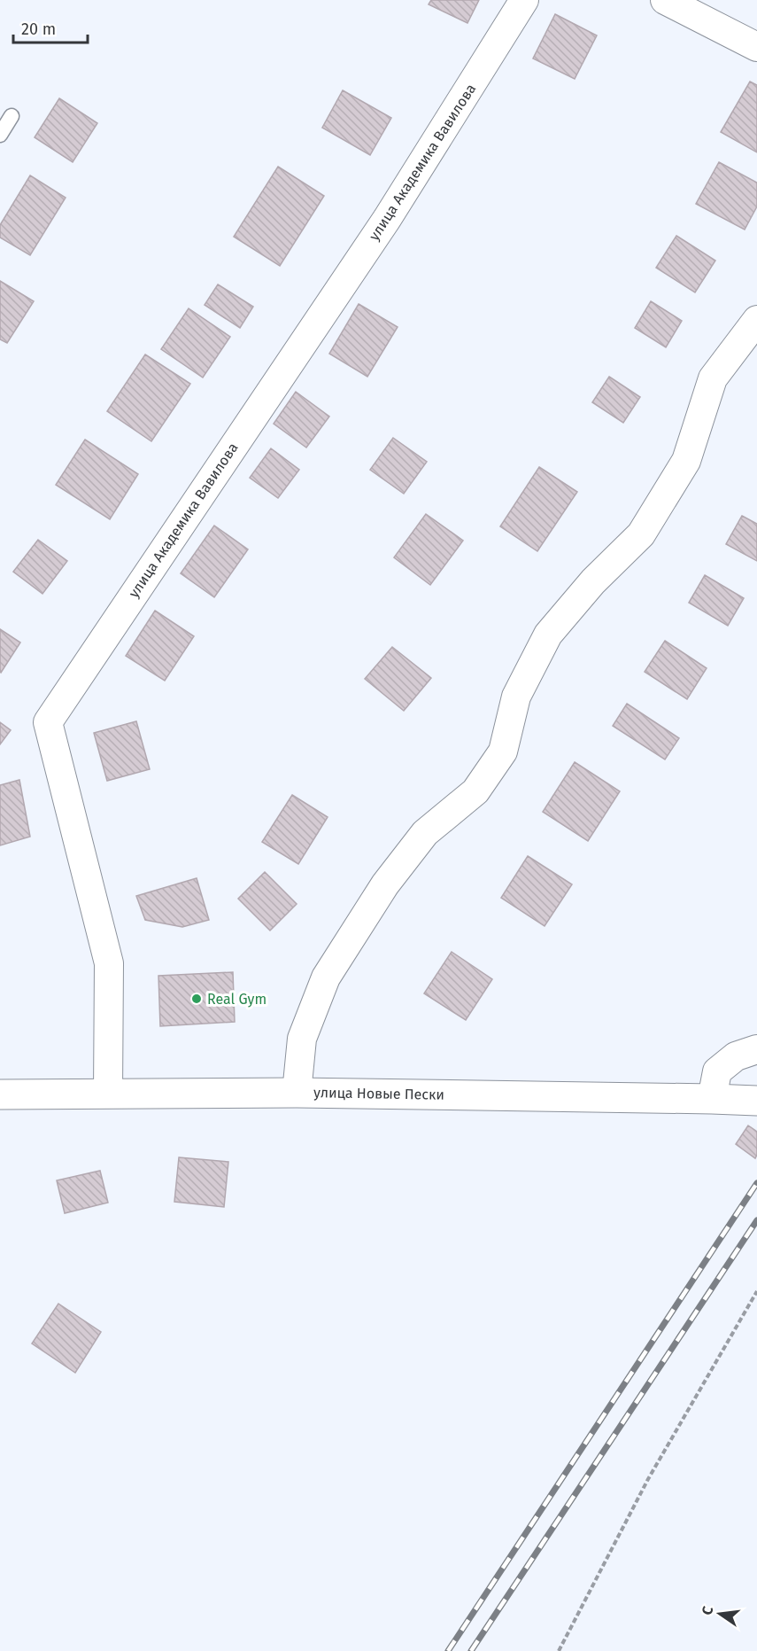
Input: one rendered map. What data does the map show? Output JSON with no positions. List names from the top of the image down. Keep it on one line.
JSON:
{"streets":{"main road":["улица Новые Пески"],"street":["улица Академика Вавилова"]},"crossings":[["улица Академика Вавилова","улица Новые Пески"]],"places":["Real Gym"],"scale_bar":"20 m","north":"left"}
